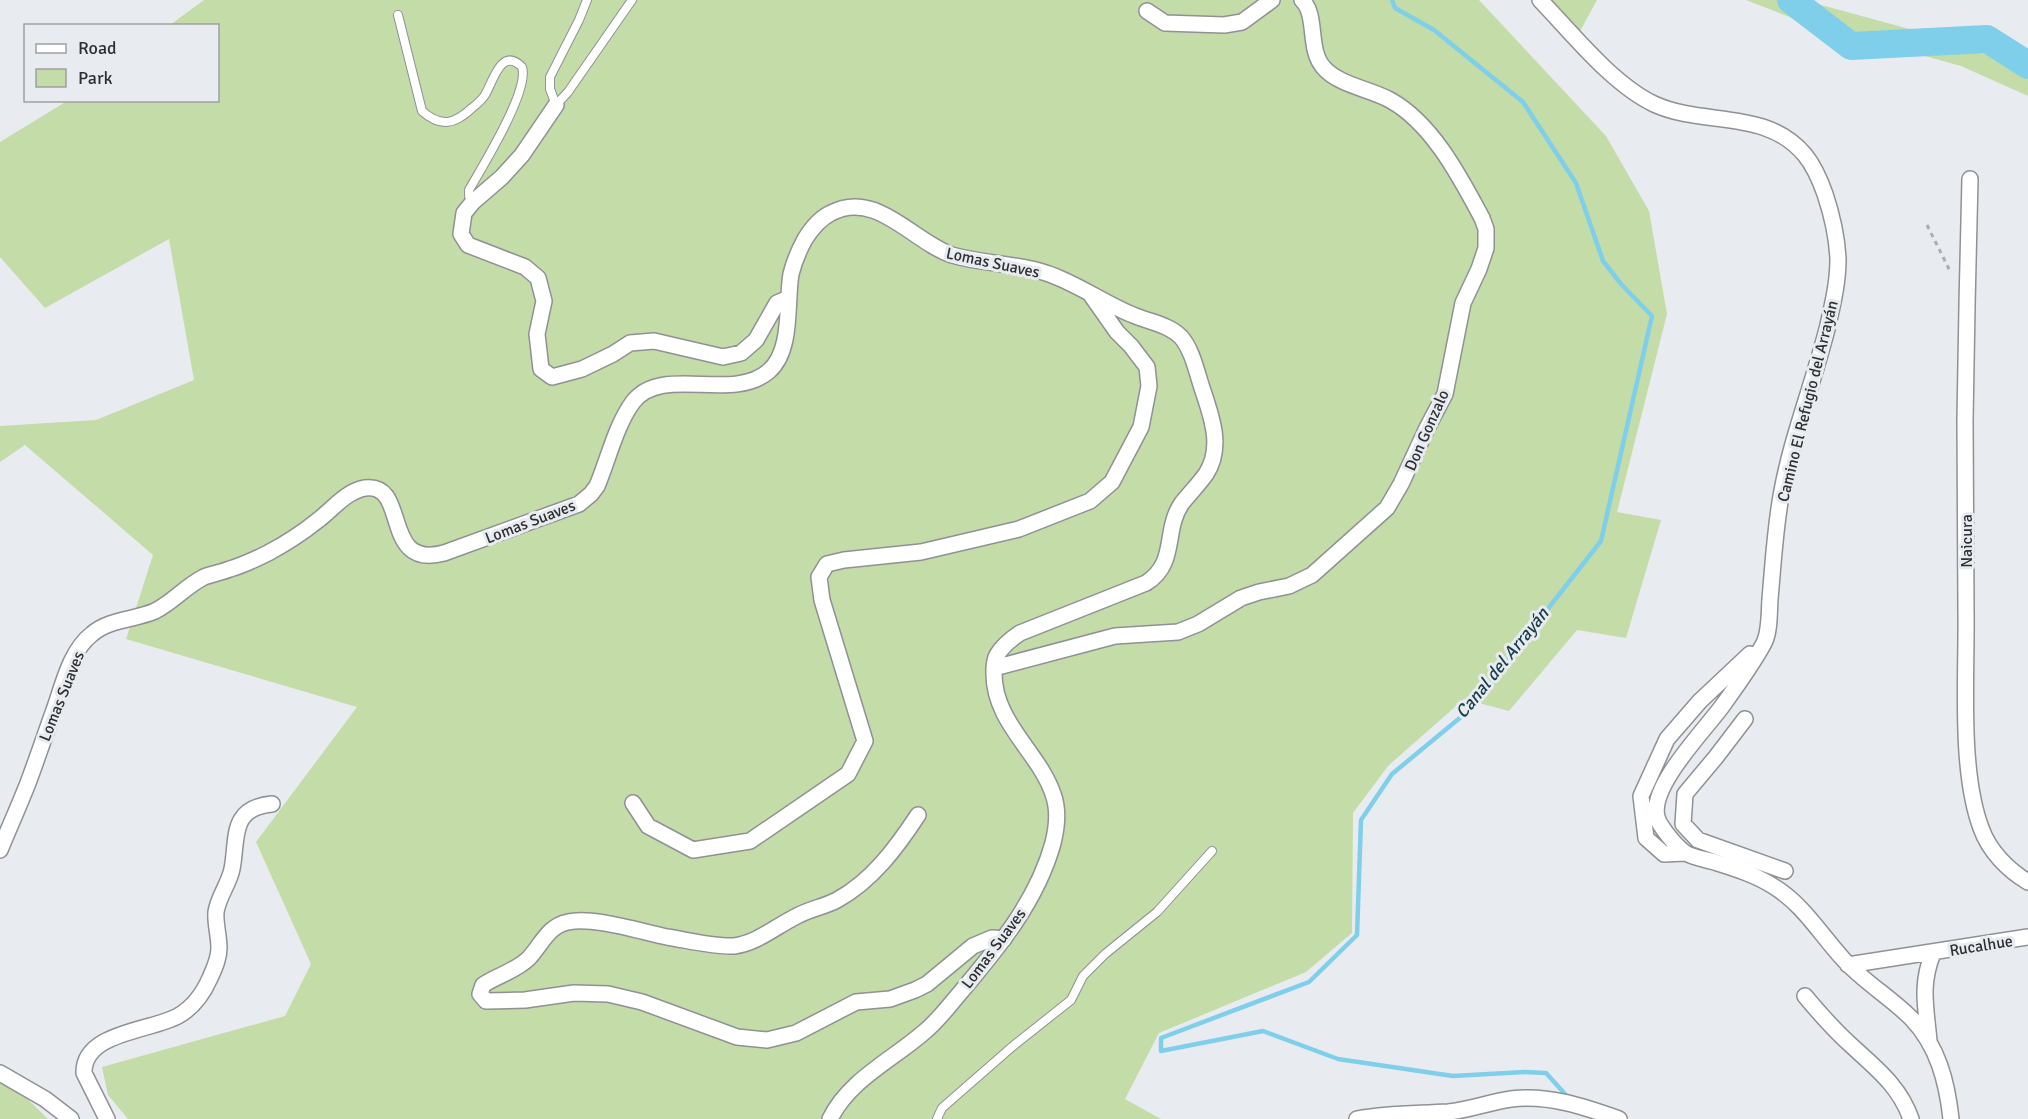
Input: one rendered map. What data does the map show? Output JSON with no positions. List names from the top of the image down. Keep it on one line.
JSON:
{"streets":{"street":["Lomas Suaves","Camino El Refugio del Arrayán","Don Gonzalo","Naicura","Rucalhue"]},"crossings":[["Lomas Suaves","Don Gonzalo"]],"water":["Canal del Arrayán"],"legend":["Road","Park"]}
